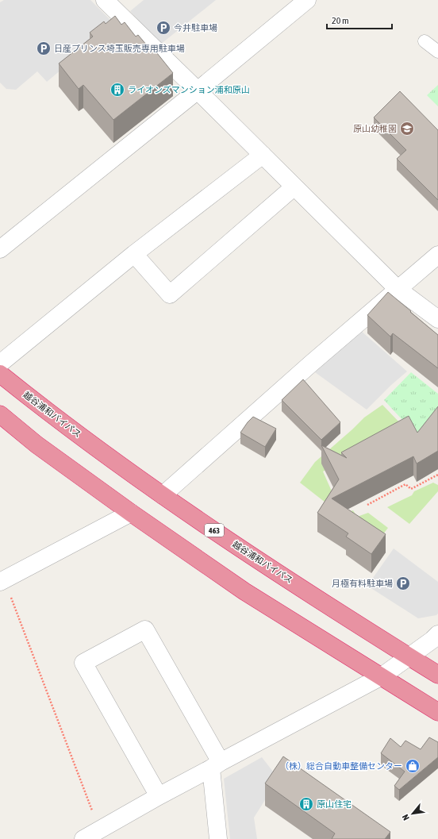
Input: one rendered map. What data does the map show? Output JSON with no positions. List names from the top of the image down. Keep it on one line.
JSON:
{"streets":{"highway":["越谷浦和バイパス","463"]},"places":{"parking":["今井駐車場","日産プリンス埼玉販売専用駐車場","月極有料駐車場"],"building":["ライオンズマンション浦和原山","原山住宅"],"school or university":["原山幼稚園"],"shop":["（株）総合自動車整備センター"]},"scale_bar":"20 m","north":"bottom left"}
